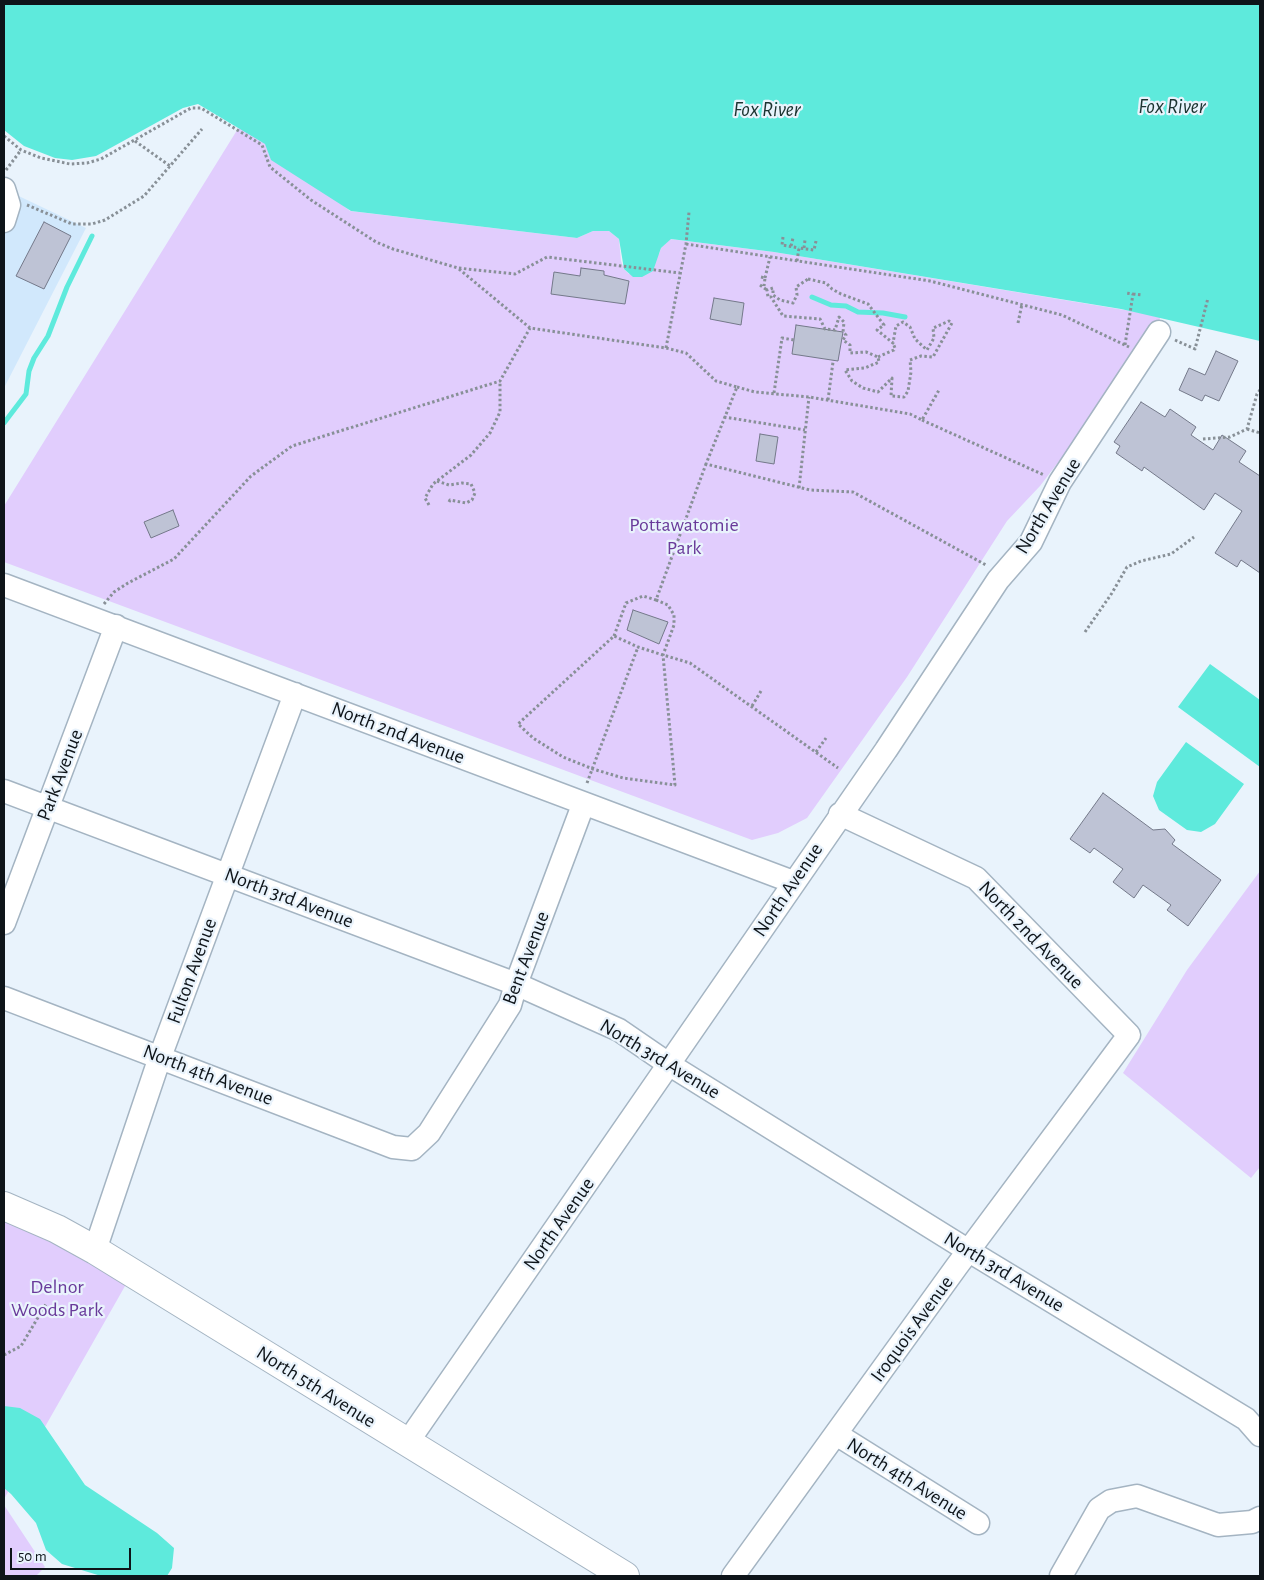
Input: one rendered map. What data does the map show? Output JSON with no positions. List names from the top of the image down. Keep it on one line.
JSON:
{"streets":{"main road":["North 5th Avenue"],"street":["North Avenue","North 2nd Avenue","Park Avenue","North 3rd Avenue","Bent Avenue","Fulton Avenue","North 4th Avenue","Iroquois Avenue"]},"crossings":[["North Avenue","North 2nd Avenue"],["North Avenue","North 3rd Avenue"],["North Avenue","North 5th Avenue"],["North 2nd Avenue","Park Avenue"],["North 2nd Avenue","Bent Avenue"],["North 2nd Avenue","Fulton Avenue"],["North 2nd Avenue","Iroquois Avenue"],["Park Avenue","North 3rd Avenue"],["North 3rd Avenue","Bent Avenue"],["North 3rd Avenue","Fulton Avenue"],["North 3rd Avenue","Iroquois Avenue"],["Bent Avenue","North 4th Avenue"],["Fulton Avenue","North 4th Avenue"],["Fulton Avenue","North 5th Avenue"],["North 4th Avenue","Iroquois Avenue"]],"water":["Fox River"],"parks":["Pottawatomie Park","Delnor Woods Park"],"scale_bar":"50 m"}
